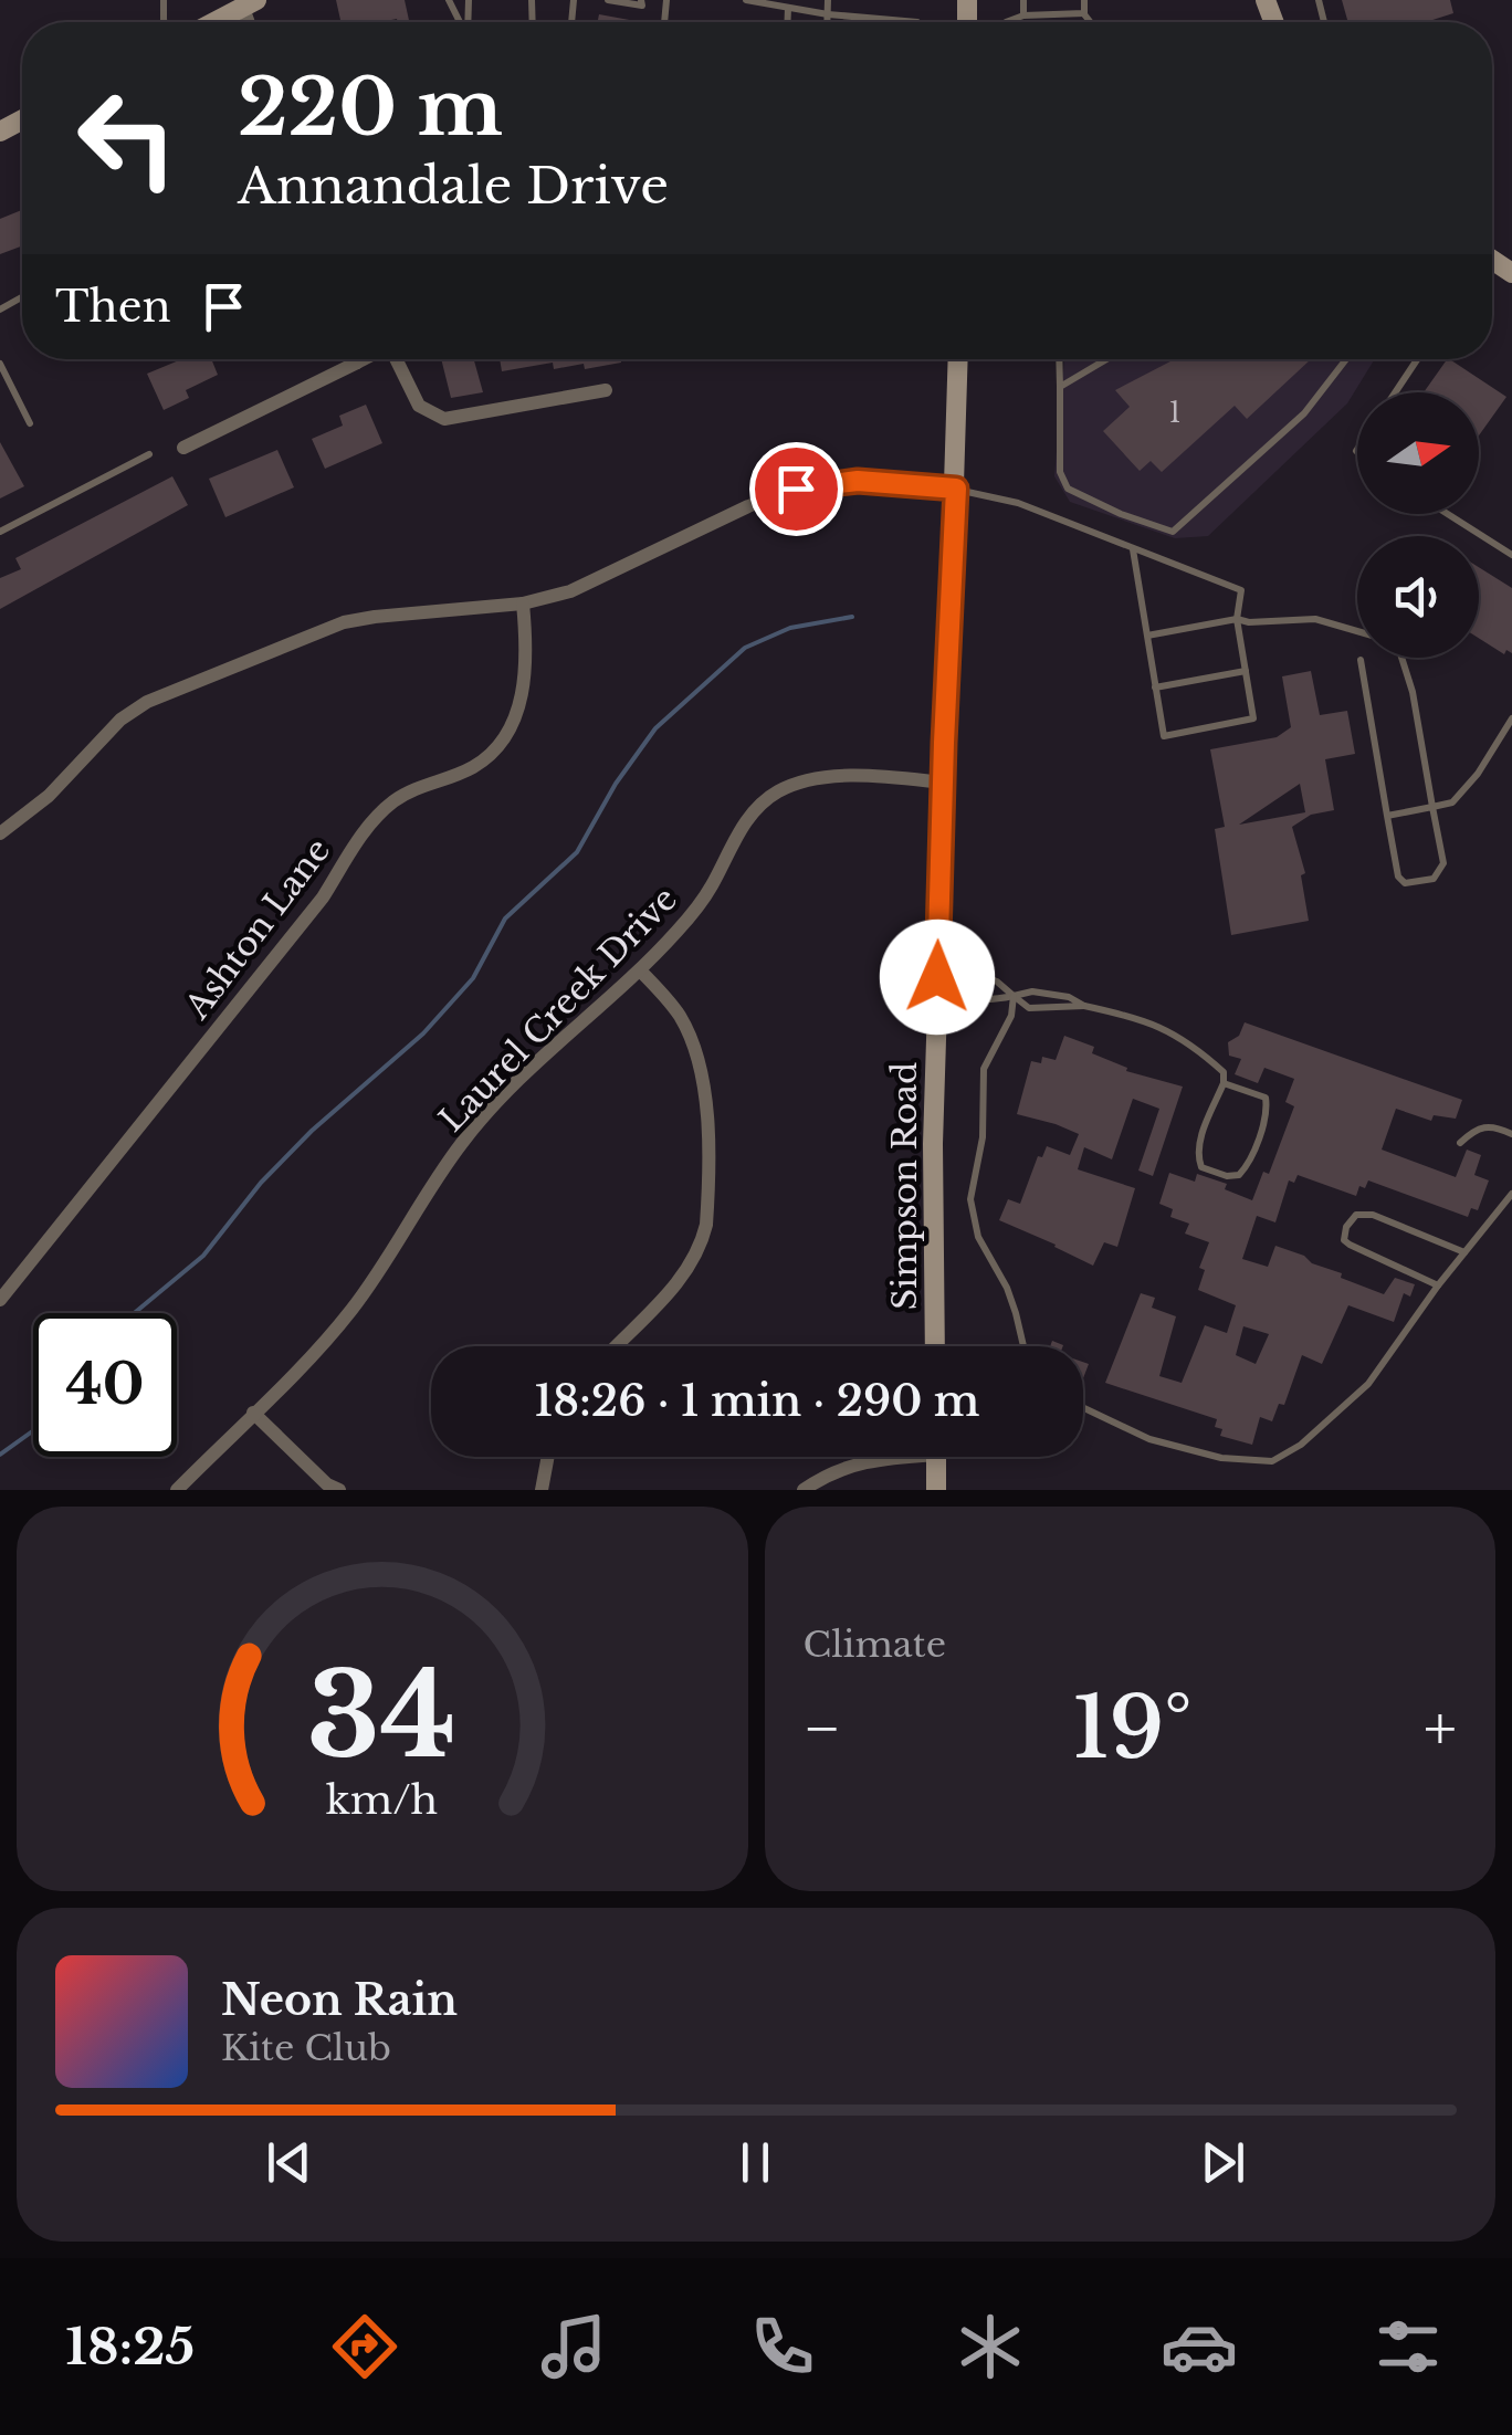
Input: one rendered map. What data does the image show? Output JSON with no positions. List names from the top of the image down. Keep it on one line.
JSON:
{"streets":{"street":["Ashton Lane","Laurel Creek Drive","Simpson Road"]},"crossings":[["Laurel Creek Drive","Simpson Road"]],"house_numbers":["1"],"north":"right","page":{"turn":["220 m","Annandale Drive"],"then":"Then","limit":"40","trip":"18:26 · 1 min · 290 m","tile":"Climate","heat":["−","19°","+"],"song":["Neon Rain","Kite Club"],"tabs":"18:25","gauge":["34","km/h"]}}
